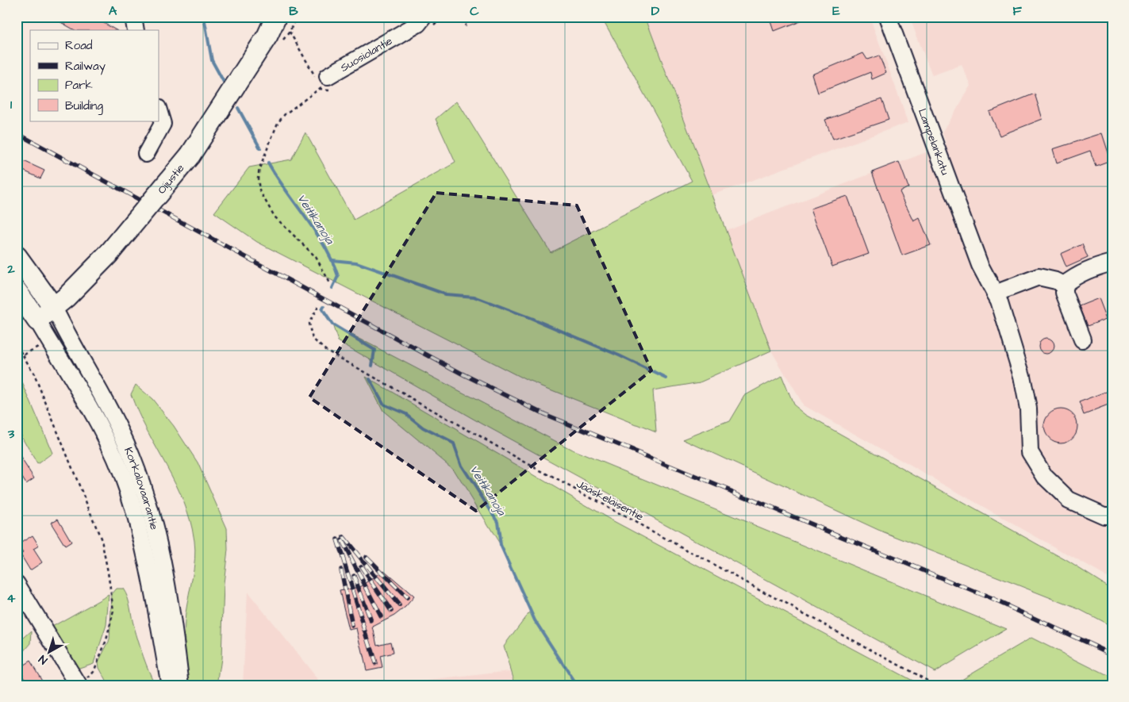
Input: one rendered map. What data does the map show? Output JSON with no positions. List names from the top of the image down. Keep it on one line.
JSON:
{"streets":{"main road":["Oijustie"],"street":["Suosiolantie","Lampelankatu","Korkalovaarantie"],"path":["Jääskeläisentie"]},"crossings":[["Oijustie","Korkalovaarantie"]],"water":["Veitikanoja"],"legend":["Road","Railway","Park","Building"],"north":"bottom left","grid":{"columns":["A","B","C","D","E","F"],"rows":["1","2","3","4"]}}
